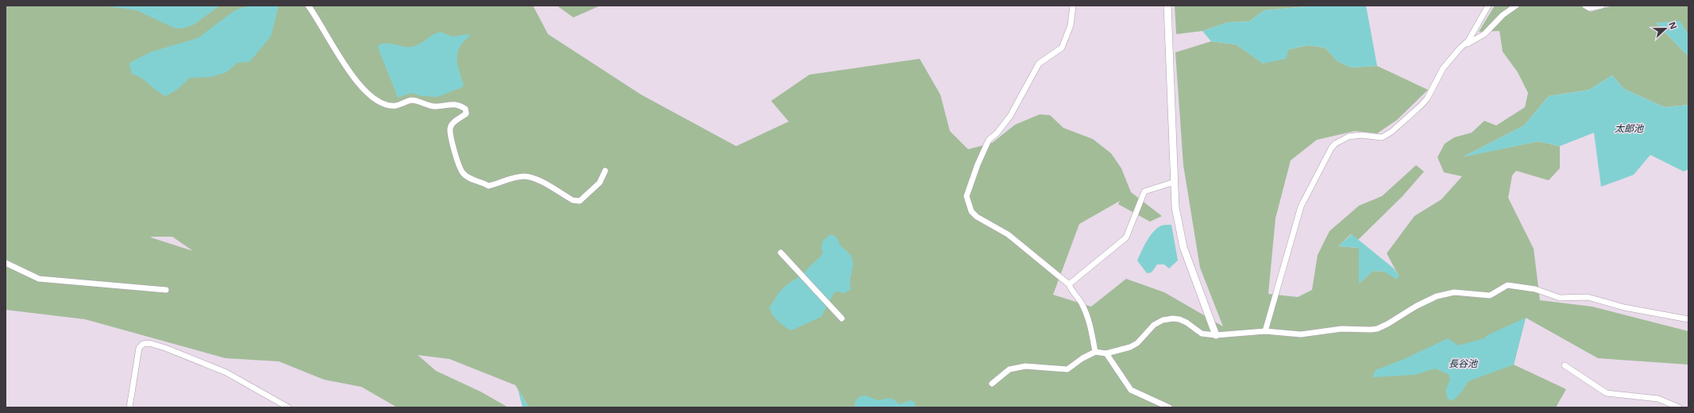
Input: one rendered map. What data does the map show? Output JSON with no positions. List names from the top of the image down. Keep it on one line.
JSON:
{"water":["太郎池","長谷池"],"north":"right"}
